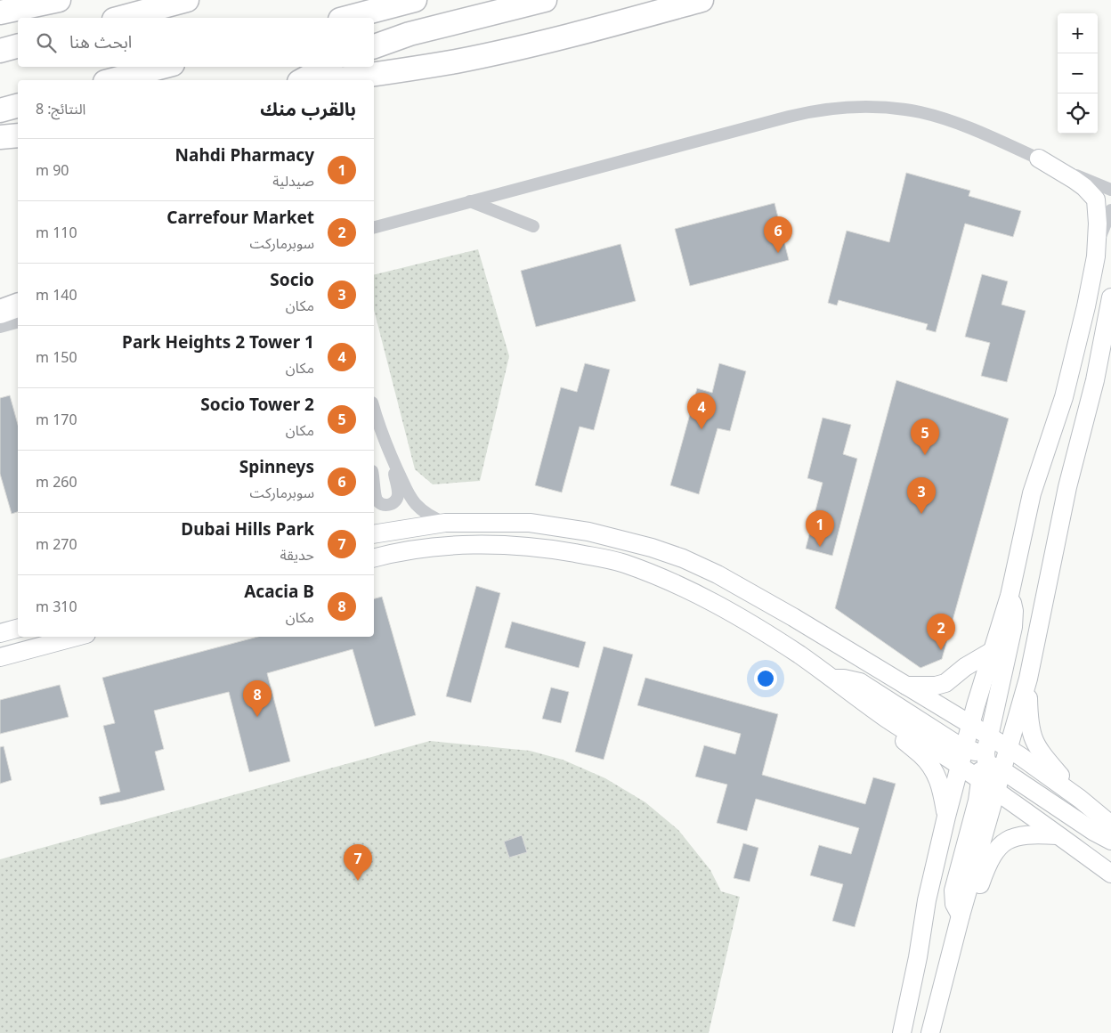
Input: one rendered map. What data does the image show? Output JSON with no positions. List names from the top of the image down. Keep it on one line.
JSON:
{"page":{"map_buttons":["+","−"],"search":"ابحث هنا","heading":["بالقرب منك","النتائج: 8"],"list":[{"mark":"1","name":"Nahdi Pharmacy","note":"صيدلية","value":"90 m"},{"mark":"2","name":"Carrefour Market","note":"سوبرماركت","value":"110 m"},{"mark":"3","name":"Socio","note":"مكان","value":"140 m"},{"mark":"4","name":"Park Heights 2 Tower 1","note":"مكان","value":"150 m"},{"mark":"5","name":"Socio Tower 2","note":"مكان","value":"170 m"},{"mark":"6","name":"Spinneys","note":"سوبرماركت","value":"260 m"},{"mark":"7","name":"Dubai Hills Park","note":"حديقة","value":"270 m"},{"mark":"8","name":"Acacia B","note":"مكان","value":"310 m"}],"pins":["6","4","5","3","1","2","8","7"]}}
